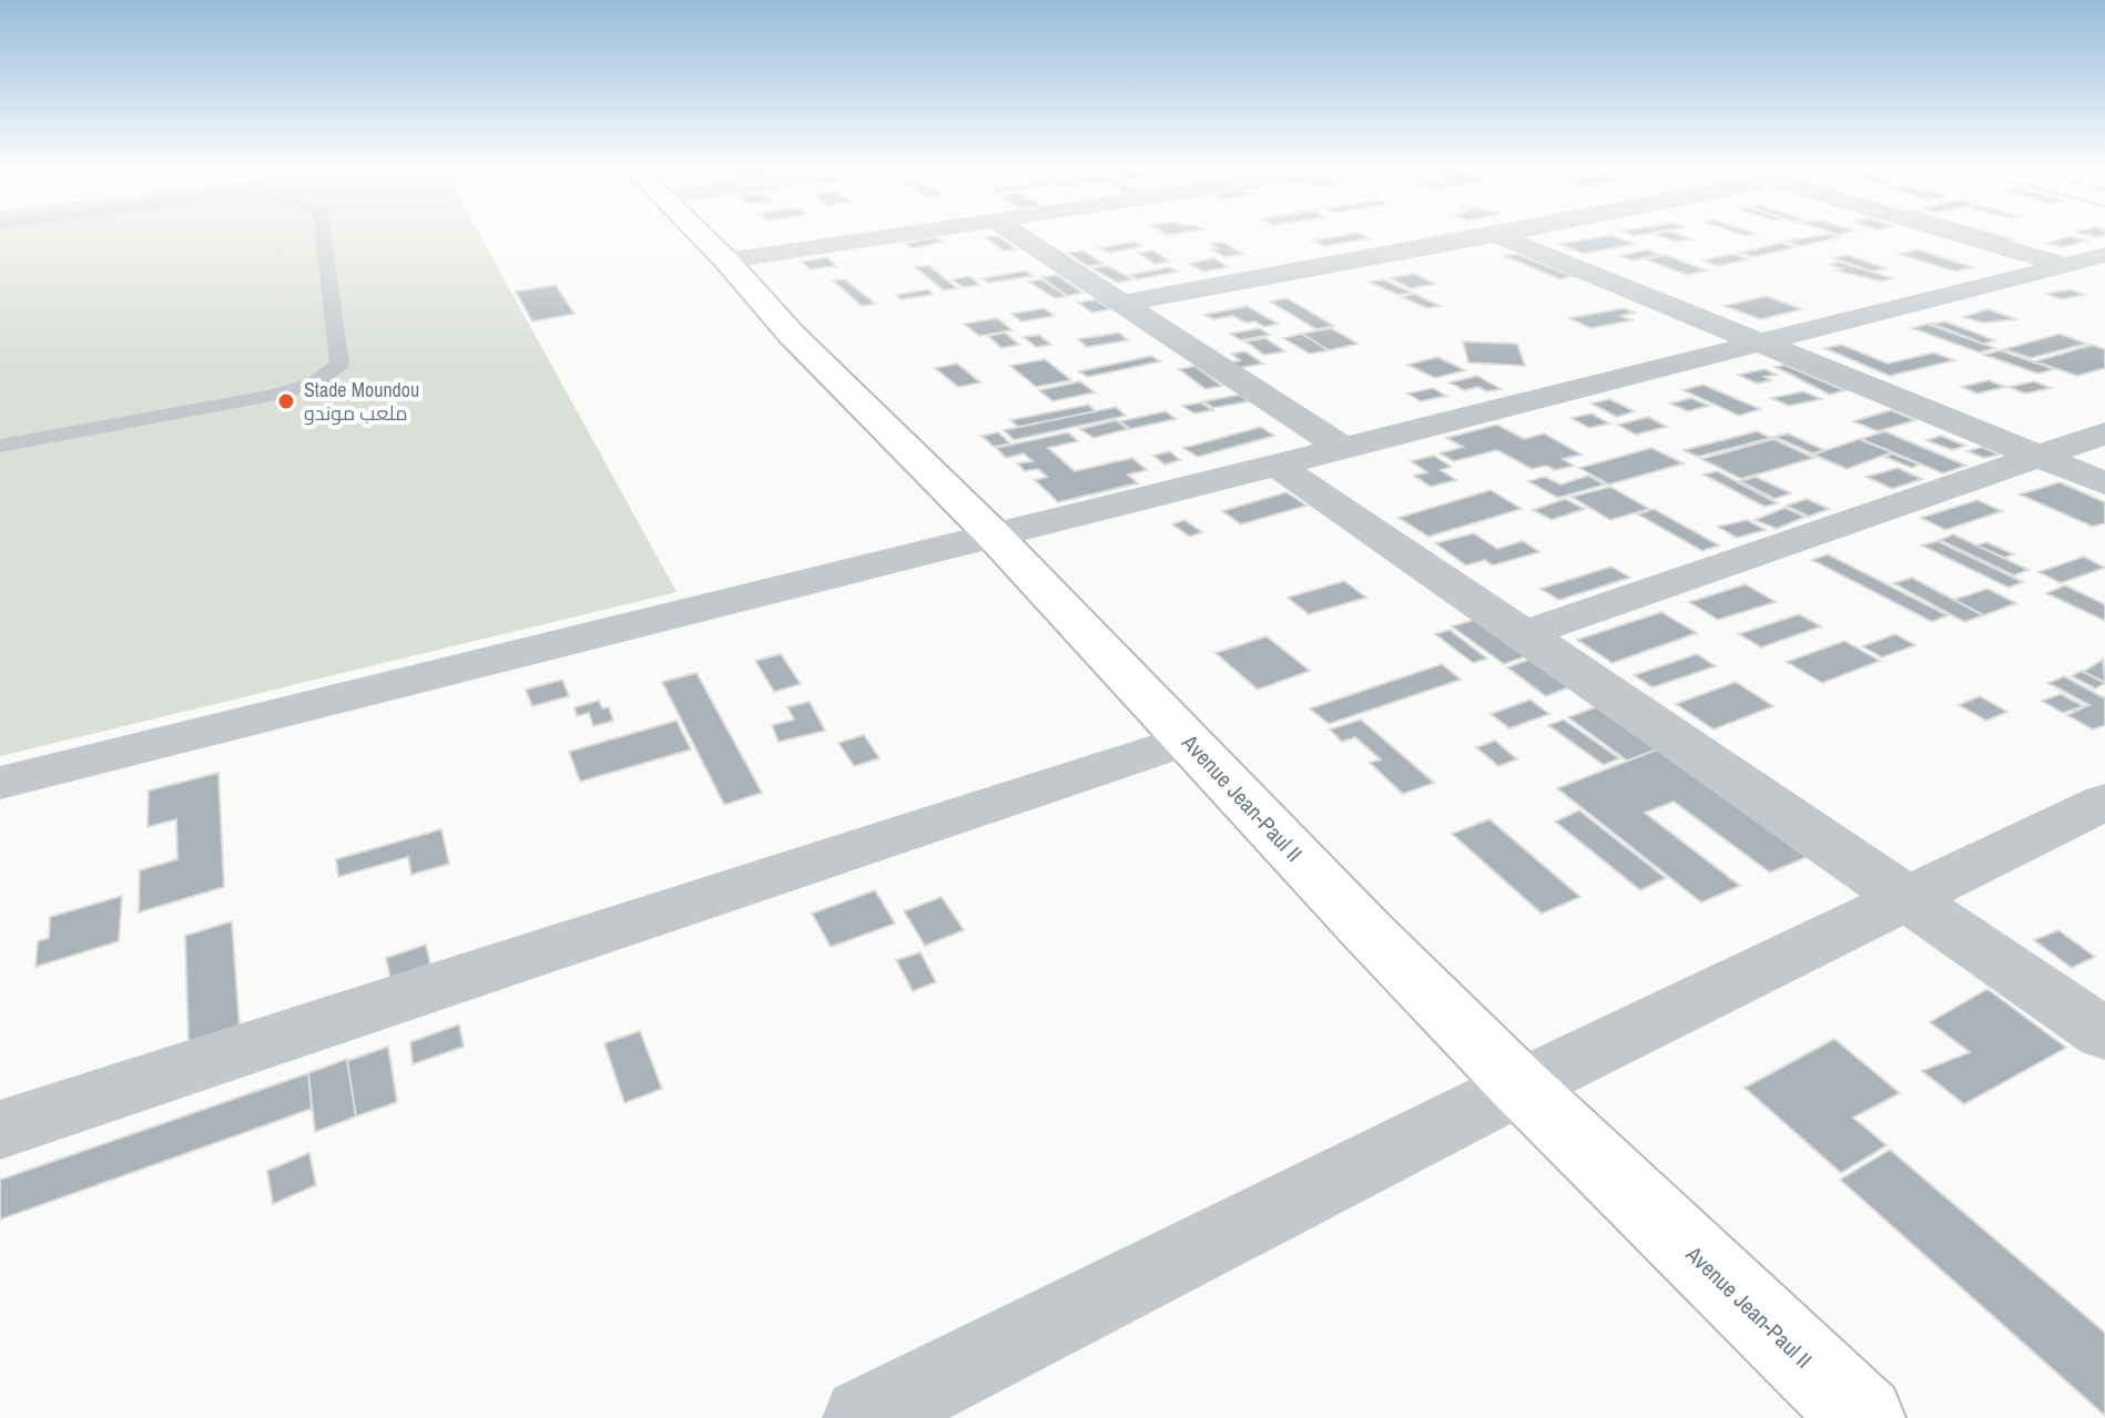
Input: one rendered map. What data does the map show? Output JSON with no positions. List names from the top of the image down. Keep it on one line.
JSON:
{"streets":{"street":["Avenue Jean-Paul II"]},"places":["Stade Moundou ملعب موندو"]}
